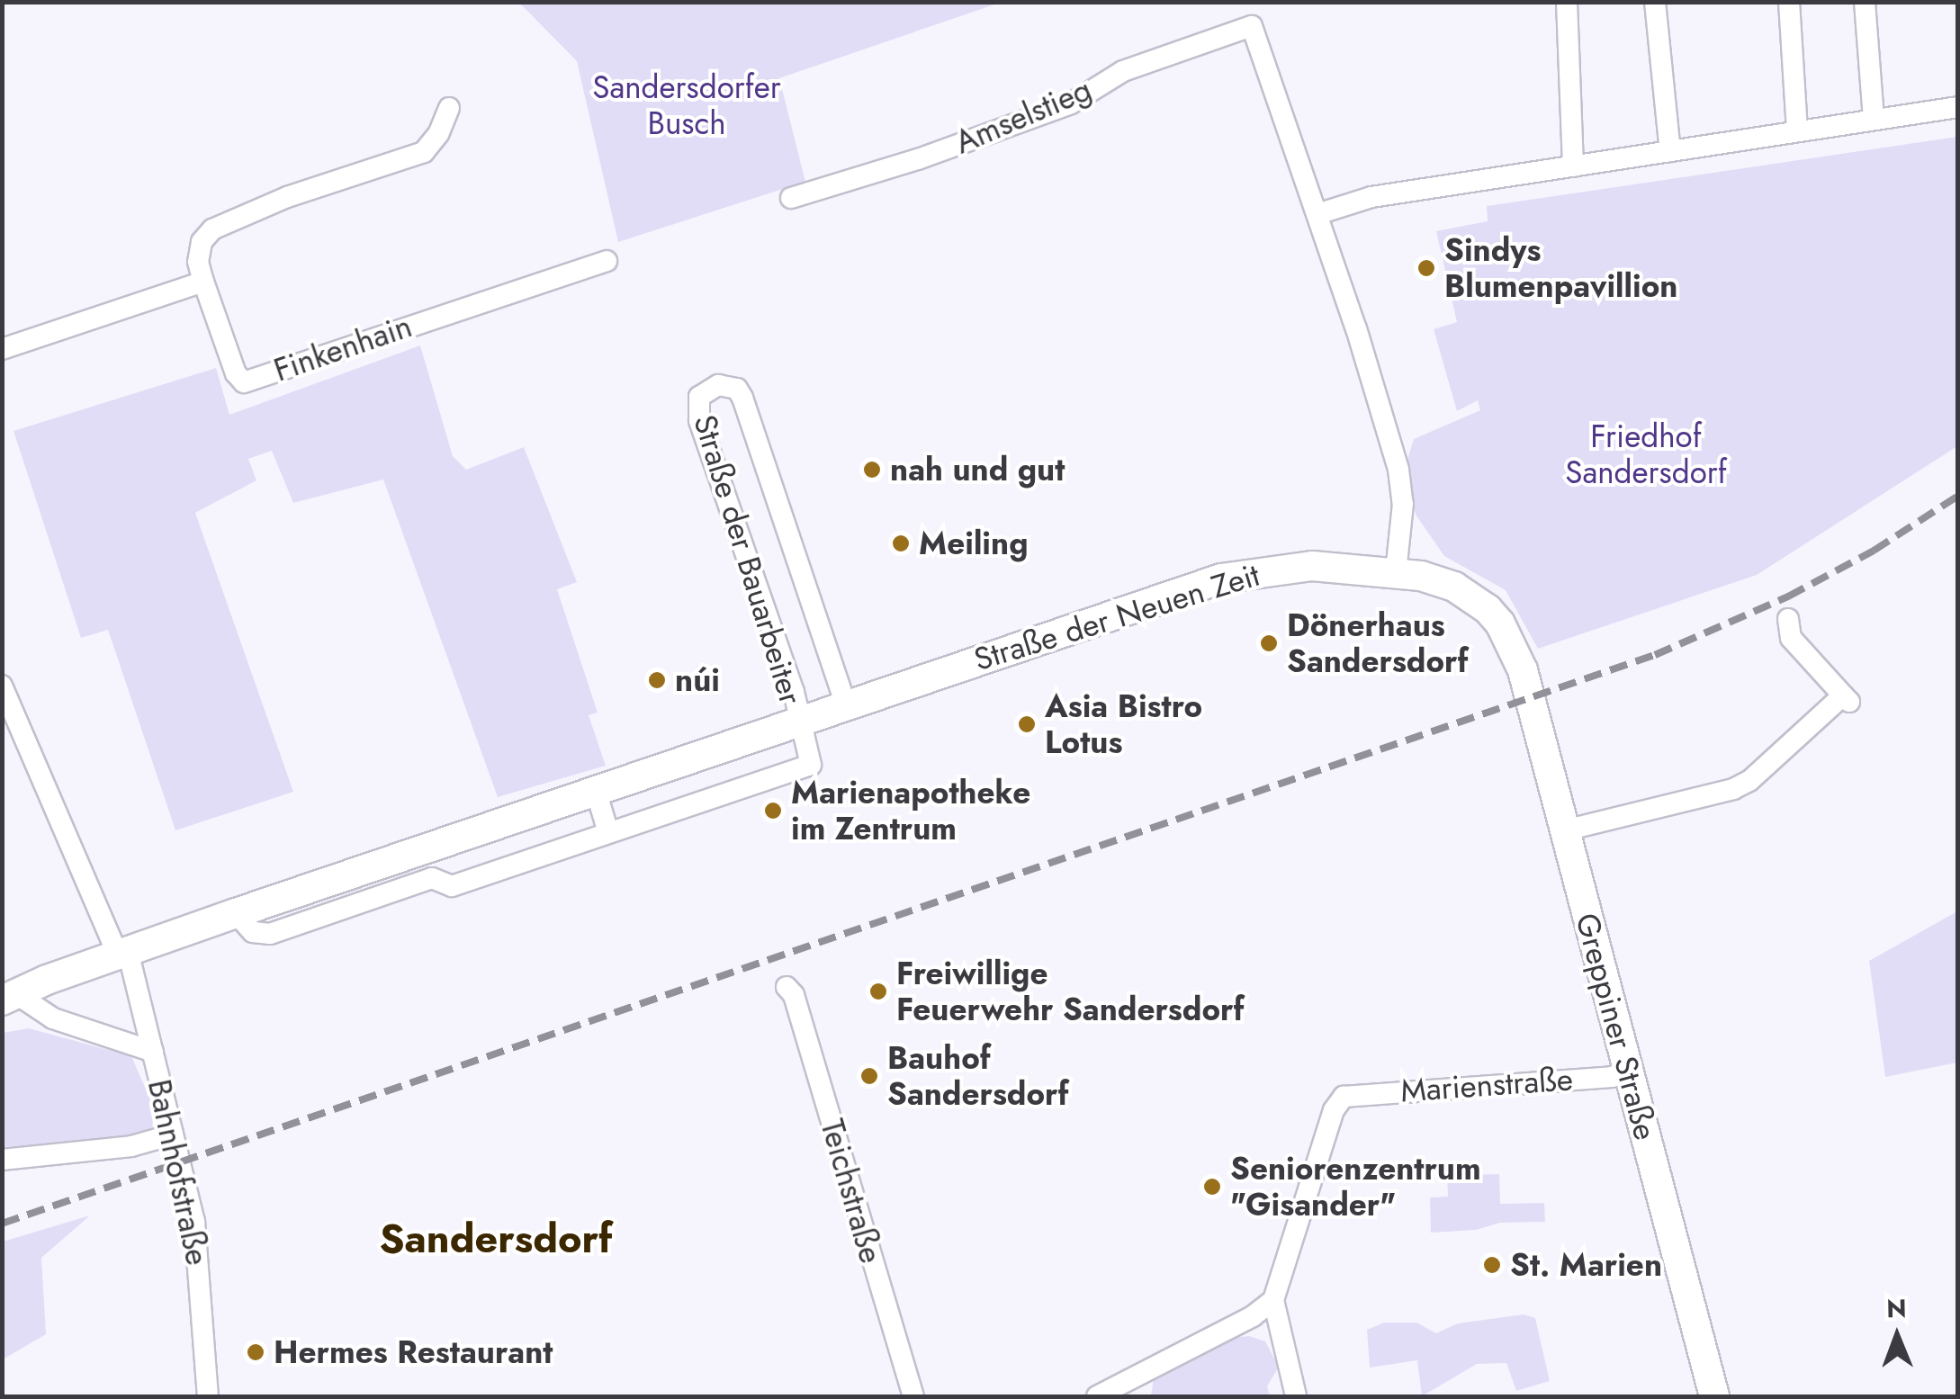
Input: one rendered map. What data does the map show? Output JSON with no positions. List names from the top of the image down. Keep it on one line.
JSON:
{"streets":{"street":["Amselstieg","Finkenhain","Straße der Bauarbeiter","Straße der Neuen Zeit","Greppiner Straße","Marienstraße","Bahnhofstraße","Teichstraße"]},"crossings":[["Straße der Bauarbeiter","Straße der Neuen Zeit"],["Straße der Neuen Zeit","Greppiner Straße"],["Straße der Neuen Zeit","Bahnhofstraße"],["Greppiner Straße","Marienstraße"]],"districts":["Sandersdorf"],"parks":["Sandersdorfer Busch","Friedhof Sandersdorf"],"places":["Sindys Blumenpavillion","nah und gut","Meiling","Dönerhaus Sandersdorf","núi","Asia Bistro Lotus","Marienapotheke im Zentrum","Freiwillige Feuerwehr Sandersdorf","Bauhof Sandersdorf","Seniorenzentrum \"Gisander\"","St. Marien","Hermes Restaurant"],"north":"top"}
